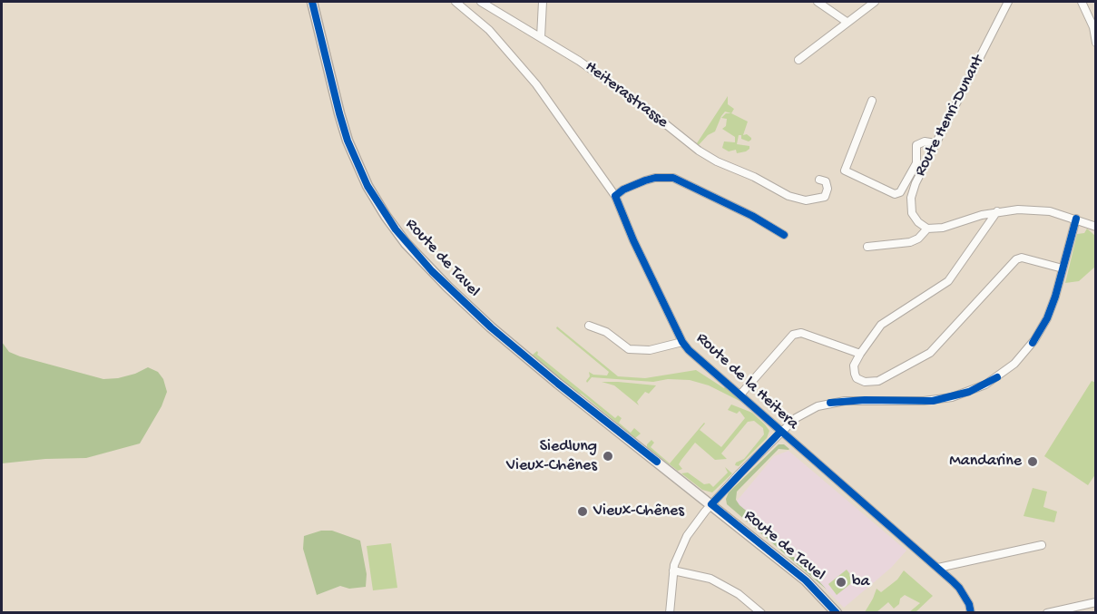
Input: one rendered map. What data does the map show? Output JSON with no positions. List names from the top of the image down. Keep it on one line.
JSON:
{"streets":{"main road":["Route de Tavel"],"street":["Heiterastrasse","Route Henri-Dunant","Route de la Heitera"]},"places":["Siedlung Vieux-Chênes","Mandarine","Vieux-Chênes","ba"]}
